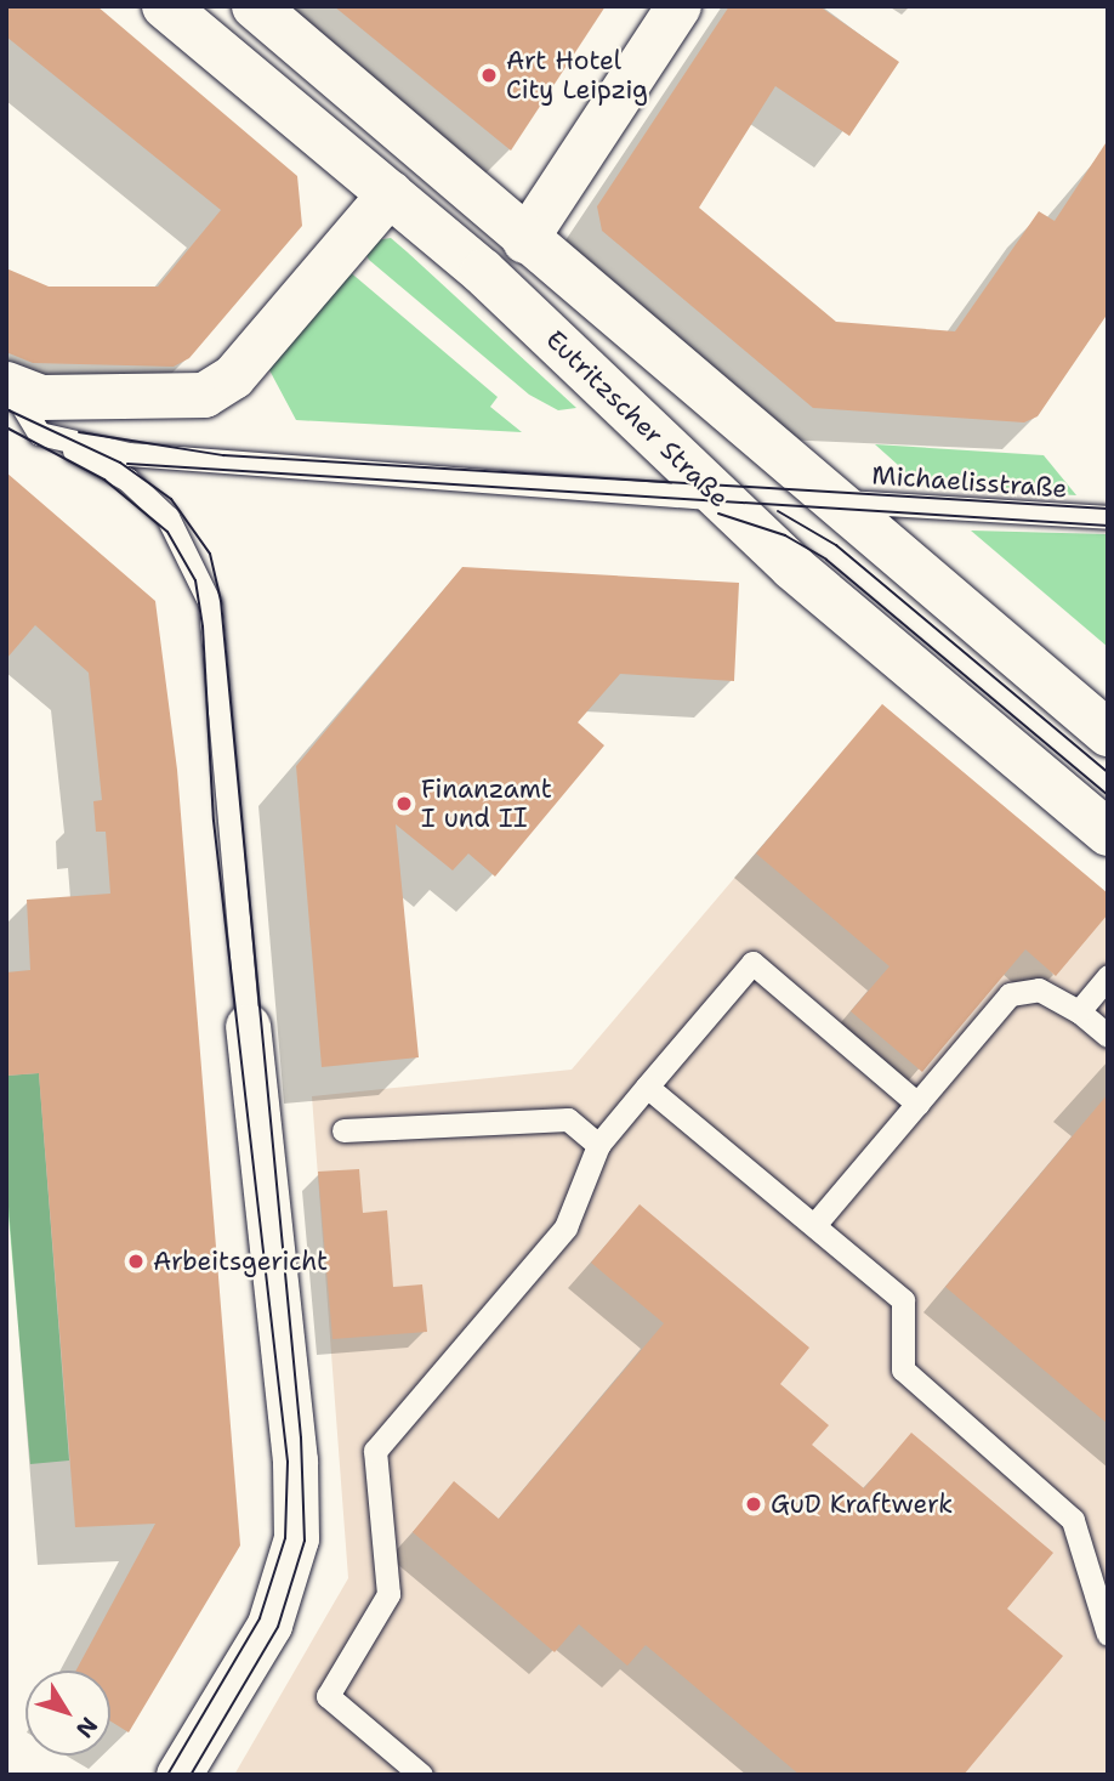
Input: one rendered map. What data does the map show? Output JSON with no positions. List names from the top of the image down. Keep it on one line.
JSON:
{"streets":{"main road":["Eutritzscher Straße"],"lane":["Michaelisstraße"]},"places":["Art Hotel City Leipzig","Finanzamt I und II","Arbeitsgericht","GuD Kraftwerk"],"north":"bottom right"}
